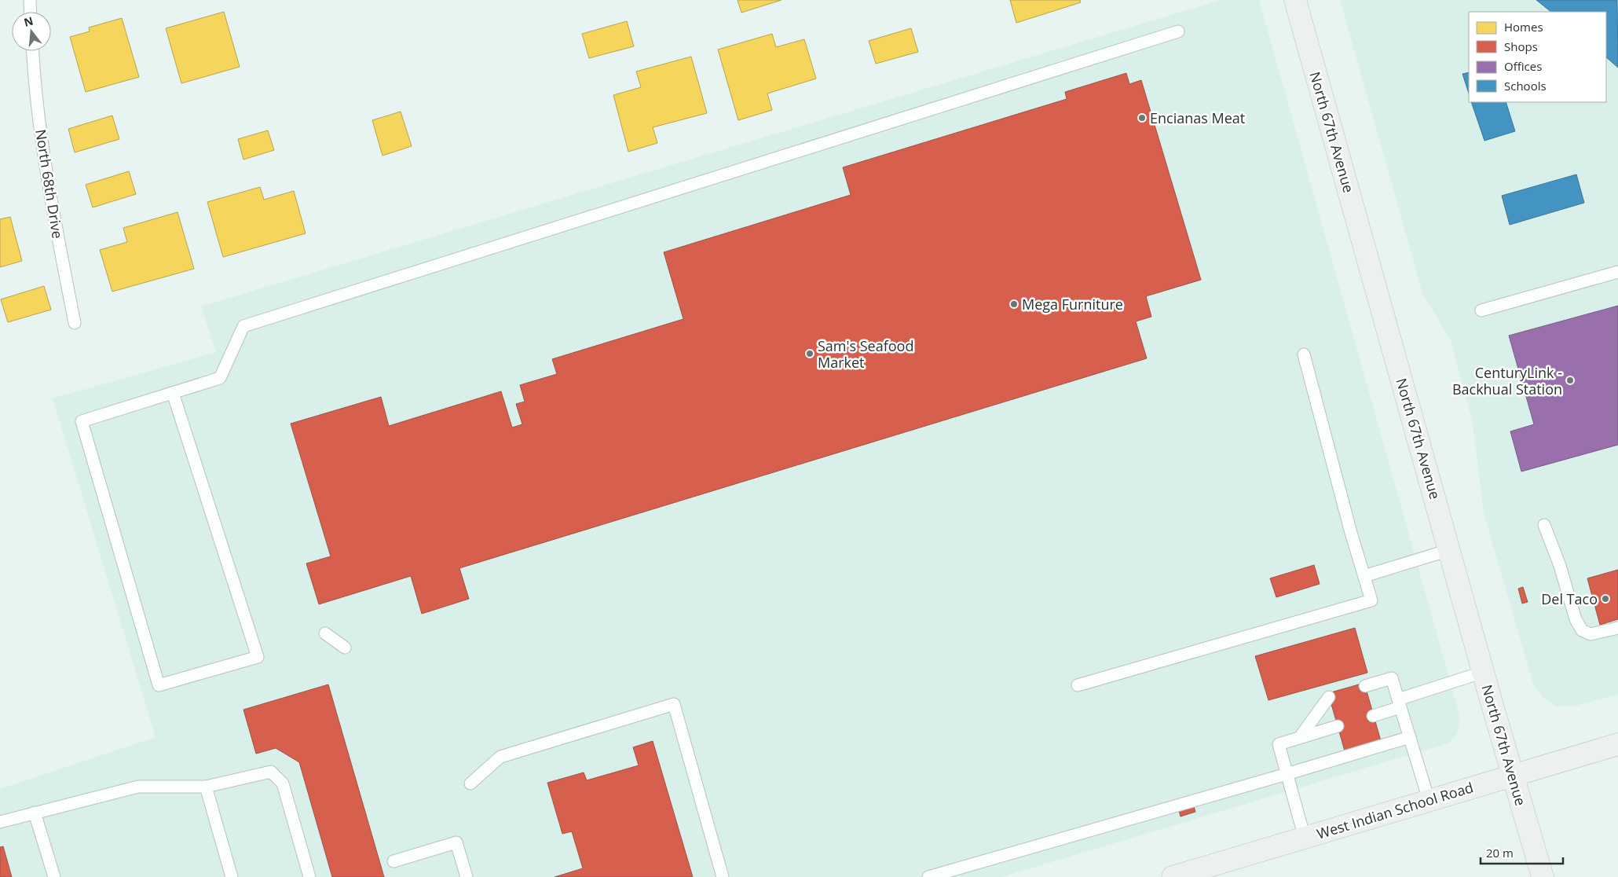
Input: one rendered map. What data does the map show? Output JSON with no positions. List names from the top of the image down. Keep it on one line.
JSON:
{"streets":{"main road":["North 67th Avenue","West Indian School Road"],"lane":["North 68th Drive"]},"crossings":[["North 67th Avenue","West Indian School Road"]],"places":["Encianas Meat","Mega Furniture","Sam's Seafood Market","CenturyLink - Backhual Station","Del Taco"],"legend":["Homes","Shops","Offices","Schools"],"scale_bar":"20 m","north":"top"}
